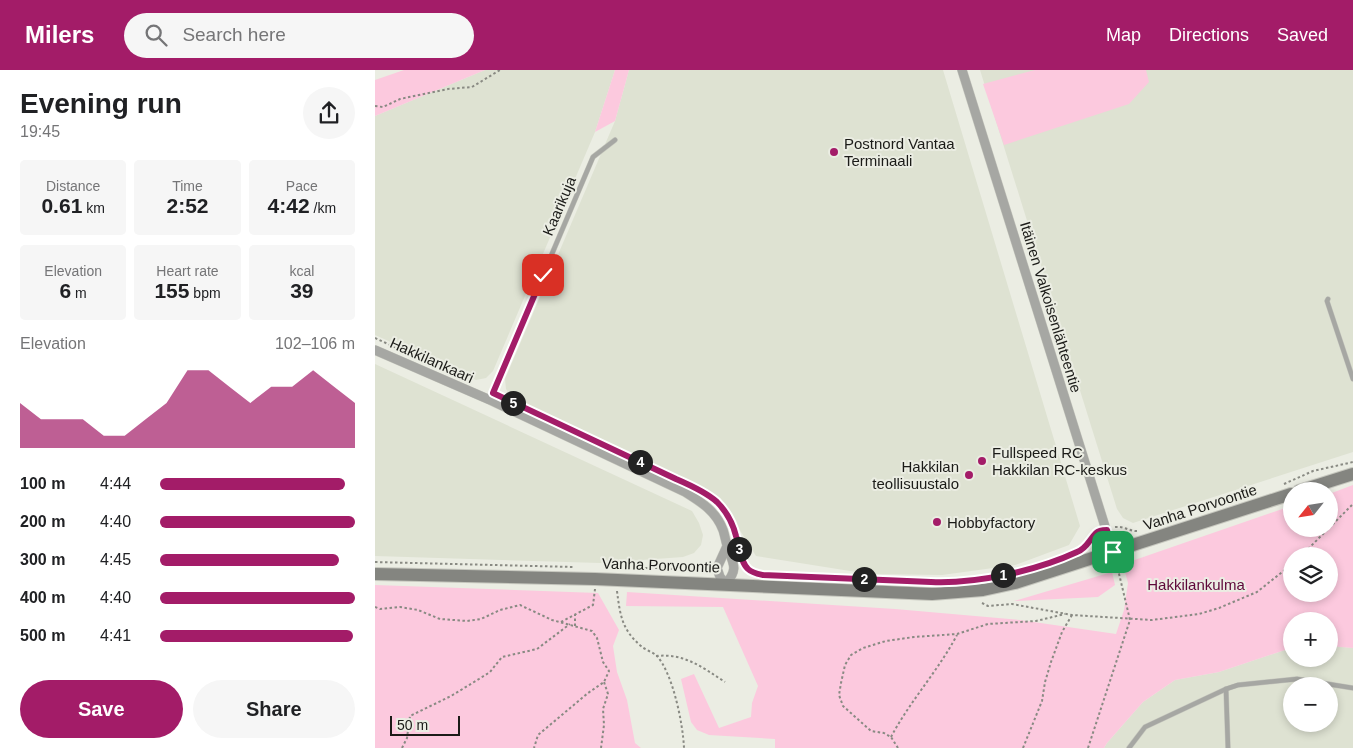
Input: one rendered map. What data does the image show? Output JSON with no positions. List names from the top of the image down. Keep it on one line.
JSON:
{"streets":{"main road":["Vanha Porvoontie"],"street":["Itäinen Valkoisenlähteentie","Hakkilankaari"],"lane":["Kaarikuja"]},"crossings":[["Kaarikuja","Hakkilankaari"],["Itäinen Valkoisenlähteentie","Vanha Porvoontie"]],"parks":["Hakkilankulma"],"places":["Postnord Vantaa Terminaali","Fullspeed RC Hakkilan RC-keskus","Hakkilan teollisuustalo","Hobbyfactory"],"scale_bar":"50 m","north":"bottom left","page":{"header":"Milers","search":"Search here","nav":["Map","Directions","Saved"],"heading":["Evening run","19:45"],"stats":[["Distance","0.61 km"],["Time","2:52"],["Pace","4:42 /km"],["Elevation","6 m"],["Heart rate","155 bpm"],["kcal","39"]],"chart":["Elevation","102–106 m"],"pins":["5","4","3","1","2"],"list":[{"name":"100 m","note":"4:44"},{"name":"200 m","note":"4:40"},{"name":"300 m","note":"4:45"},{"name":"400 m","note":"4:40"},{"name":"500 m","note":"4:41"}],"map_buttons":["+","−"],"buttons":["Save","Share"],"scale":"50 m"}}
